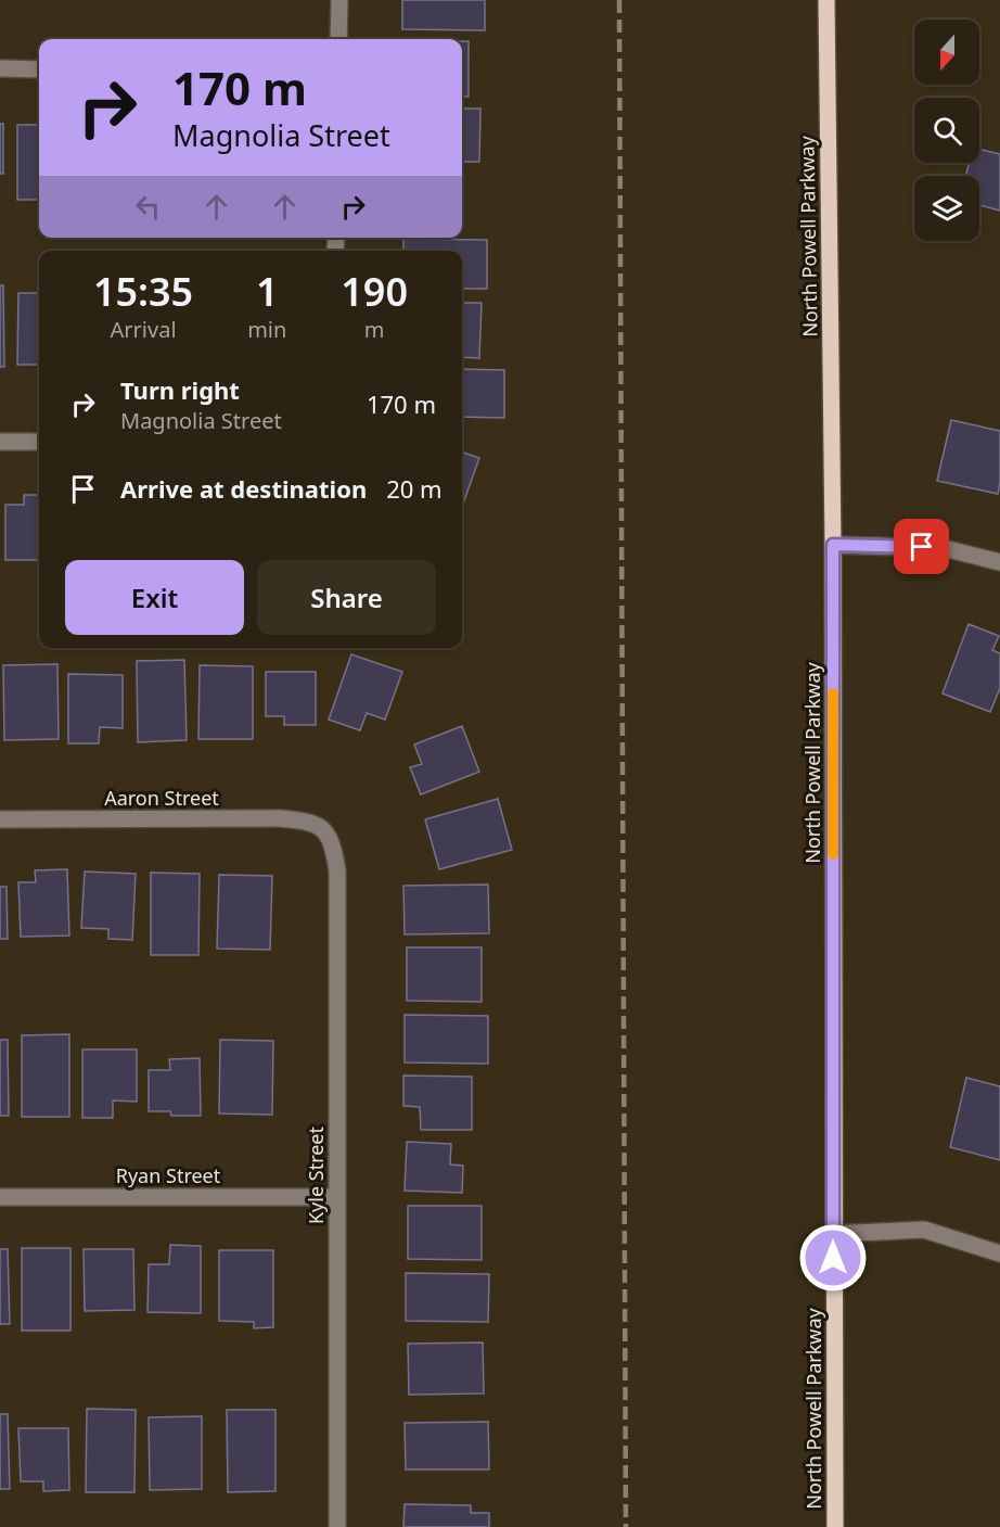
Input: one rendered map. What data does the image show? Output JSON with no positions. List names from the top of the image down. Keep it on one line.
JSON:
{"streets":{"main road":["North Powell Parkway"],"street":["Aaron Street","Ryan Street","Kyle Street"]},"crossings":[["Aaron Street","Kyle Street"],["Ryan Street","Kyle Street"]],"north":"bottom","page":{"turn":["170 m","Magnolia Street"],"eta":["15:35","Arrival","1","min","190","m"],"list":[{"name":"Turn right","note":"Magnolia Street","value":"170 m"},{"name":"Arrive at destination","value":"20 m"}],"buttons":["Exit","Share"]}}
